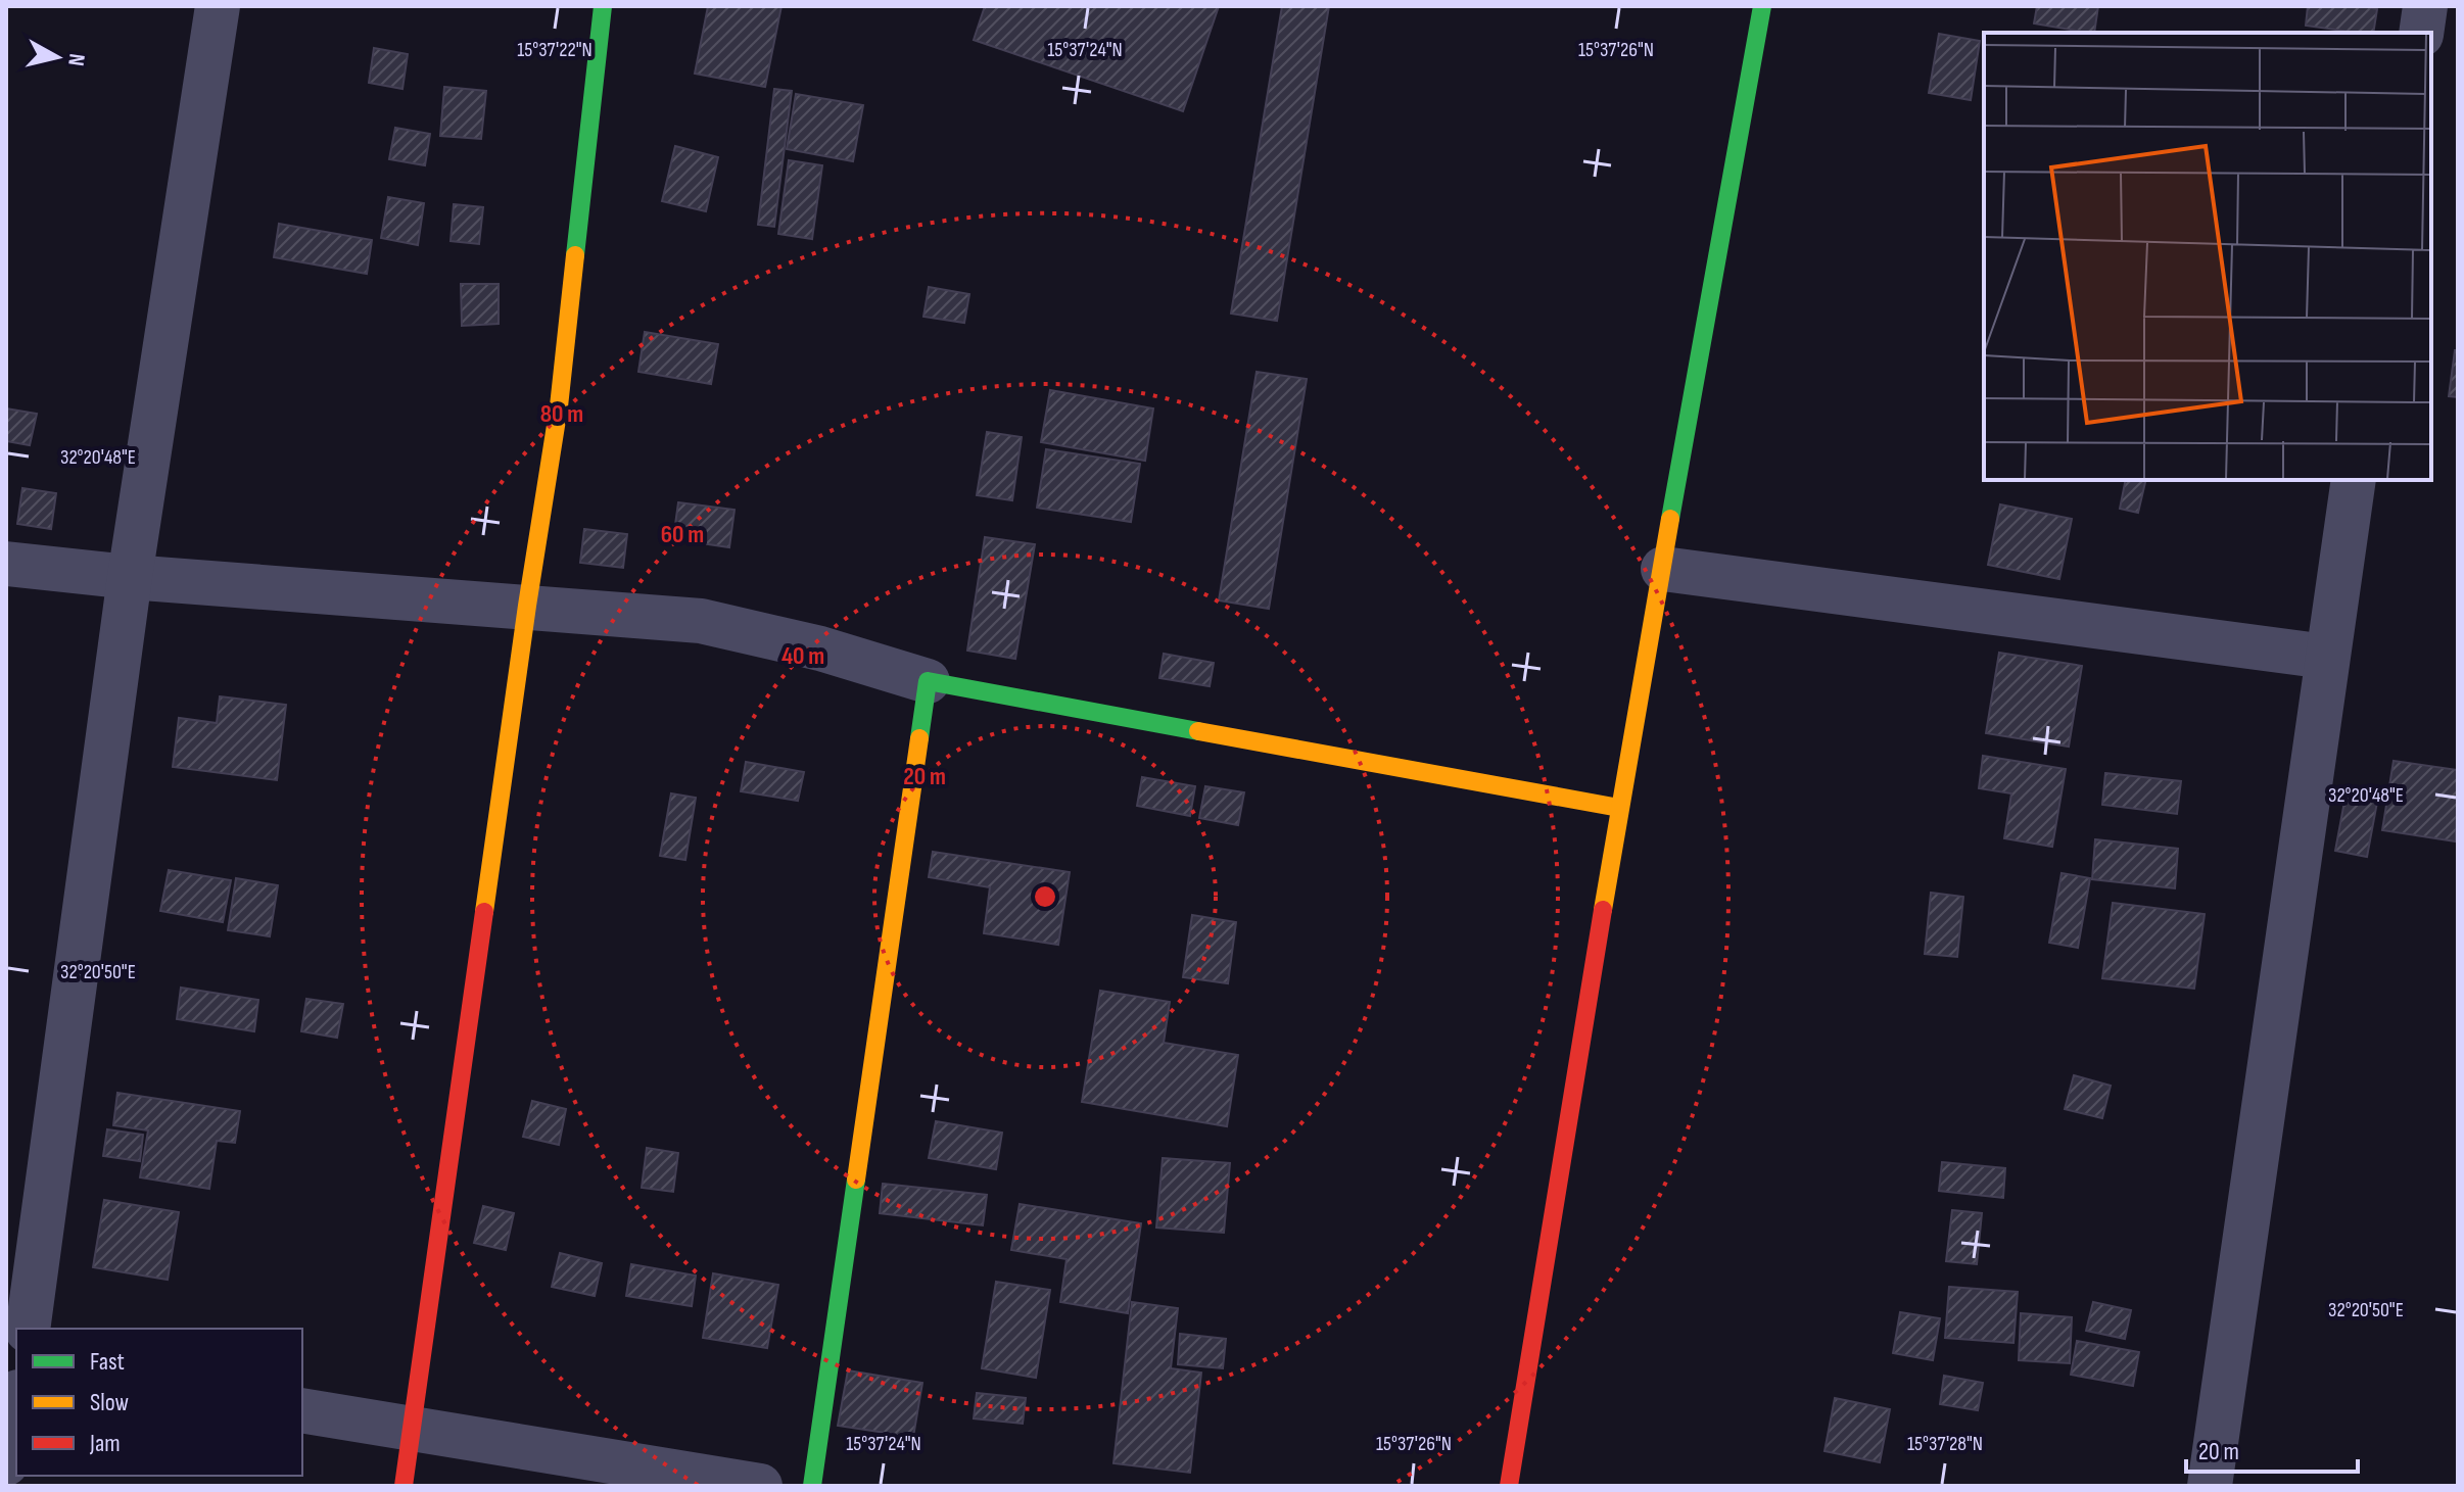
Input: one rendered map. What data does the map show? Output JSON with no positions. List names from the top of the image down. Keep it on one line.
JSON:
{"legend":["Fast","Slow","Jam"],"scale_bar":"20 m","north":"right","coordinates":["15°37'22\"N","15°37'24\"N","15°37'26\"N","32°20'48\"E","32°20'50\"E","15°37'28\"N"],"rings":["80 m","60 m","40 m","20 m"]}
